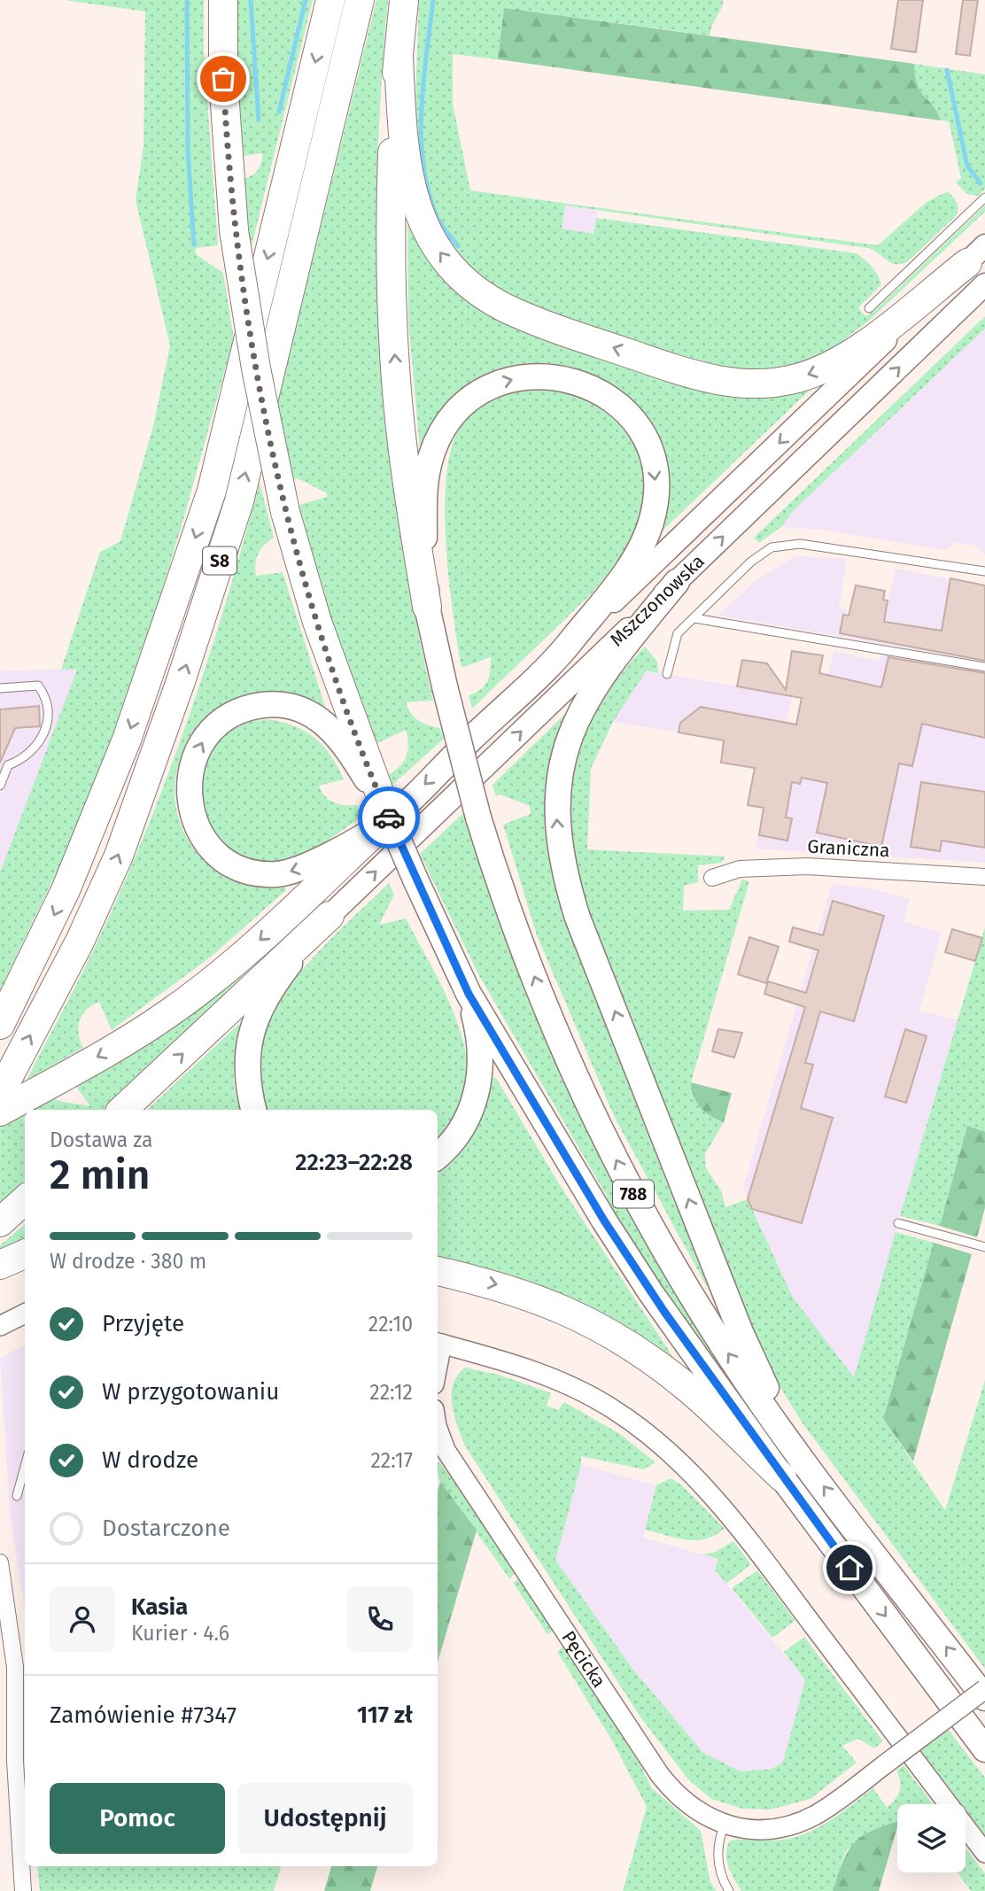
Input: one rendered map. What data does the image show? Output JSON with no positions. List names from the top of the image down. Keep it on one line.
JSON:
{"streets":{"highway":["S8"],"main road":["Mszczonowska","788"],"street":["Graniczna","Pęcicka"]},"page":{"heading":["2 min","Dostawa za","22:23–22:28"],"panel":["Kasia","Kurier · 4.6","Zamówienie #7347","117 zł"],"bar":"W drodze · 380 m","list":[["Przyjęte","22:10"],["W przygotowaniu","22:12"],["W drodze","22:17"],"Dostarczone"],"buttons":["Pomoc","Udostępnij"]}}
